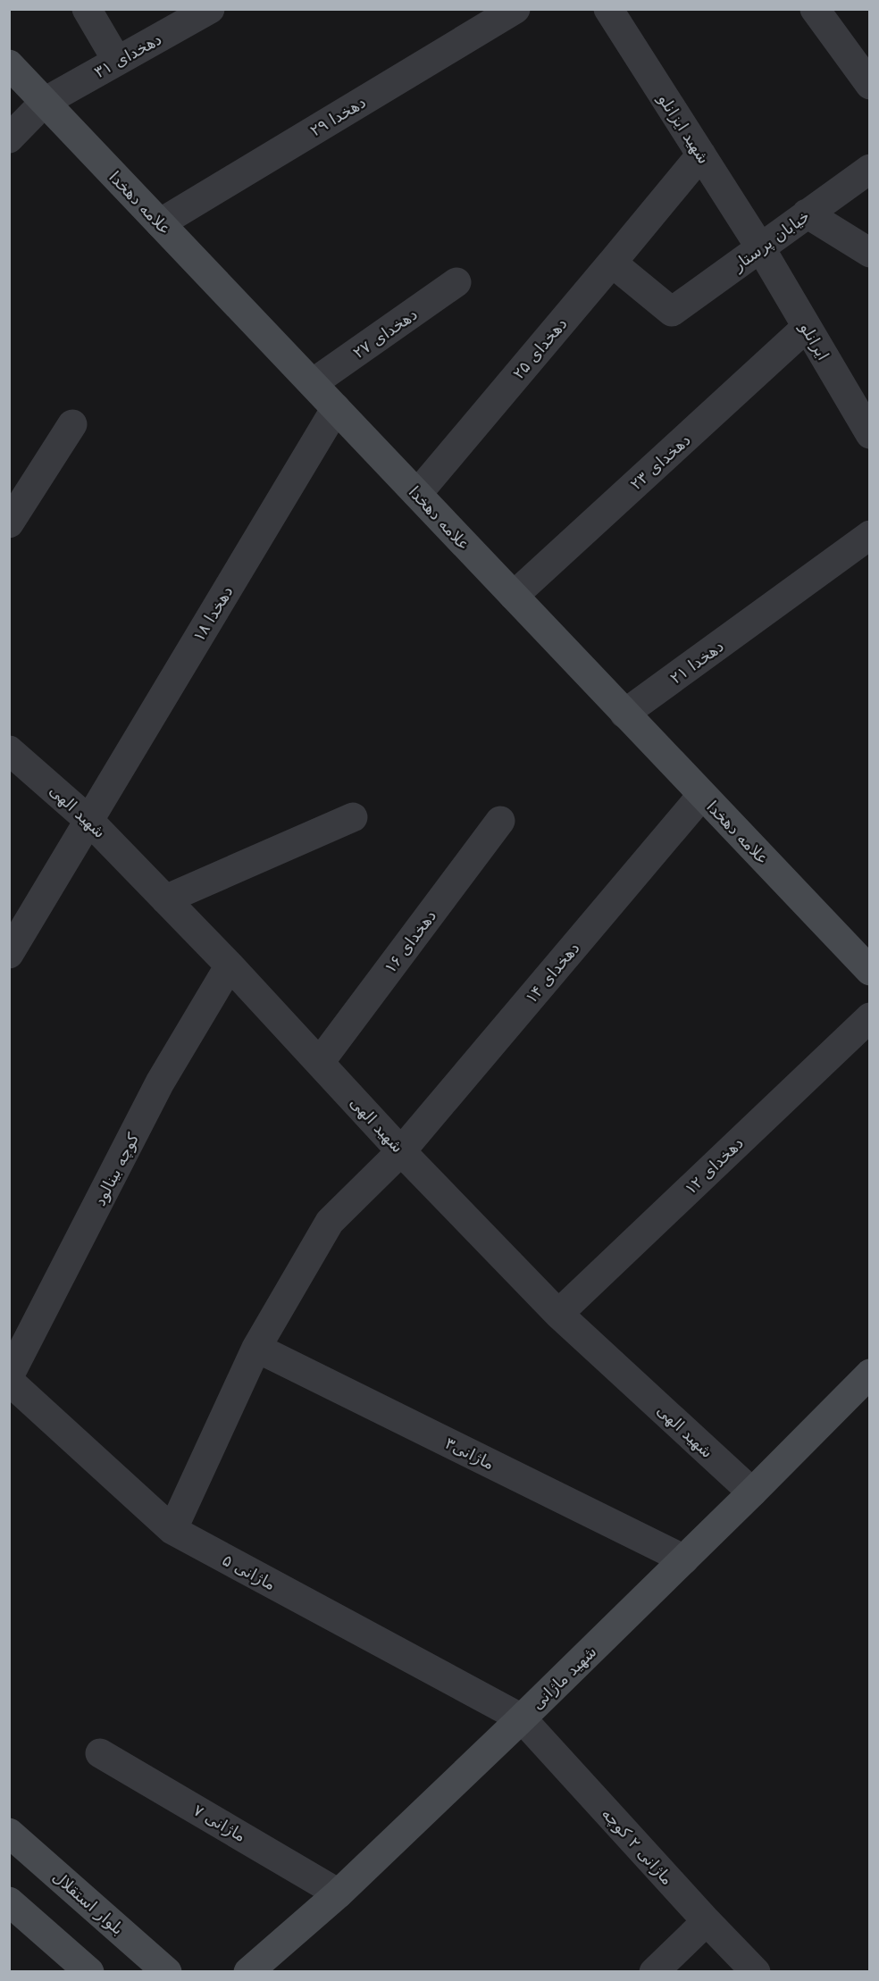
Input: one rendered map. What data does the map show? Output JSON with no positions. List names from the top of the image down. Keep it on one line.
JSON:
{"streets":{"street":["دهخدای ۳۱","دهخدا ۲۹","شهید ایزانلو","علامه دهخدا","خیابان پرستار","دهخدای ۲۷","ایرانلو","دهخدای ۲۵","دهخدای ۲۳","دهخدا ۱۸","دهخدا ۲۱","شهید الهی","دهخدای ۱۶","دهخدای ۱۴","دهخدای ۱۲","کوچه بینالود","ماژانی۳","۵ ماژانی","شهید ماژانی","۷ ماژانی","ماژانی ۲ کوچه","بلوار استقلال"]},"crossings":[["دهخدای ۳۱","علامه دهخدا"],["دهخدا ۲۹","علامه دهخدا"],["شهید ایزانلو","خیابان پرستار"],["شهید ایزانلو","ایرانلو"],["شهید ایزانلو","دهخدای ۲۵"],["علامه دهخدا","دهخدای ۲۷"],["علامه دهخدا","دهخدای ۲۵"],["علامه دهخدا","دهخدای ۲۳"],["علامه دهخدا","دهخدا ۱۸"],["علامه دهخدا","دهخدا ۲۱"],["علامه دهخدا","دهخدای ۱۴"],["خیابان پرستار","ایرانلو"],["خیابان پرستار","دهخدای ۲۵"],["ایرانلو","دهخدای ۲۳"],["دهخدا ۱۸","شهید الهی"],["شهید الهی","دهخدای ۱۶"],["شهید الهی","دهخدای ۱۴"],["شهید الهی","دهخدای ۱۲"],["شهید الهی","کوچه بینالود"],["شهید الهی","شهید ماژانی"],["دهخدای ۱۴","ماژانی۳"],["دهخدای ۱۴","۵ ماژانی"],["کوچه بینالود","۵ ماژانی"],["ماژانی۳","شهید ماژانی"],["۵ ماژانی","شهید ماژانی"],["۵ ماژانی","ماژانی ۲ کوچه"],["شهید ماژانی","۷ ماژانی"],["شهید ماژانی","ماژانی ۲ کوچه"]]}
